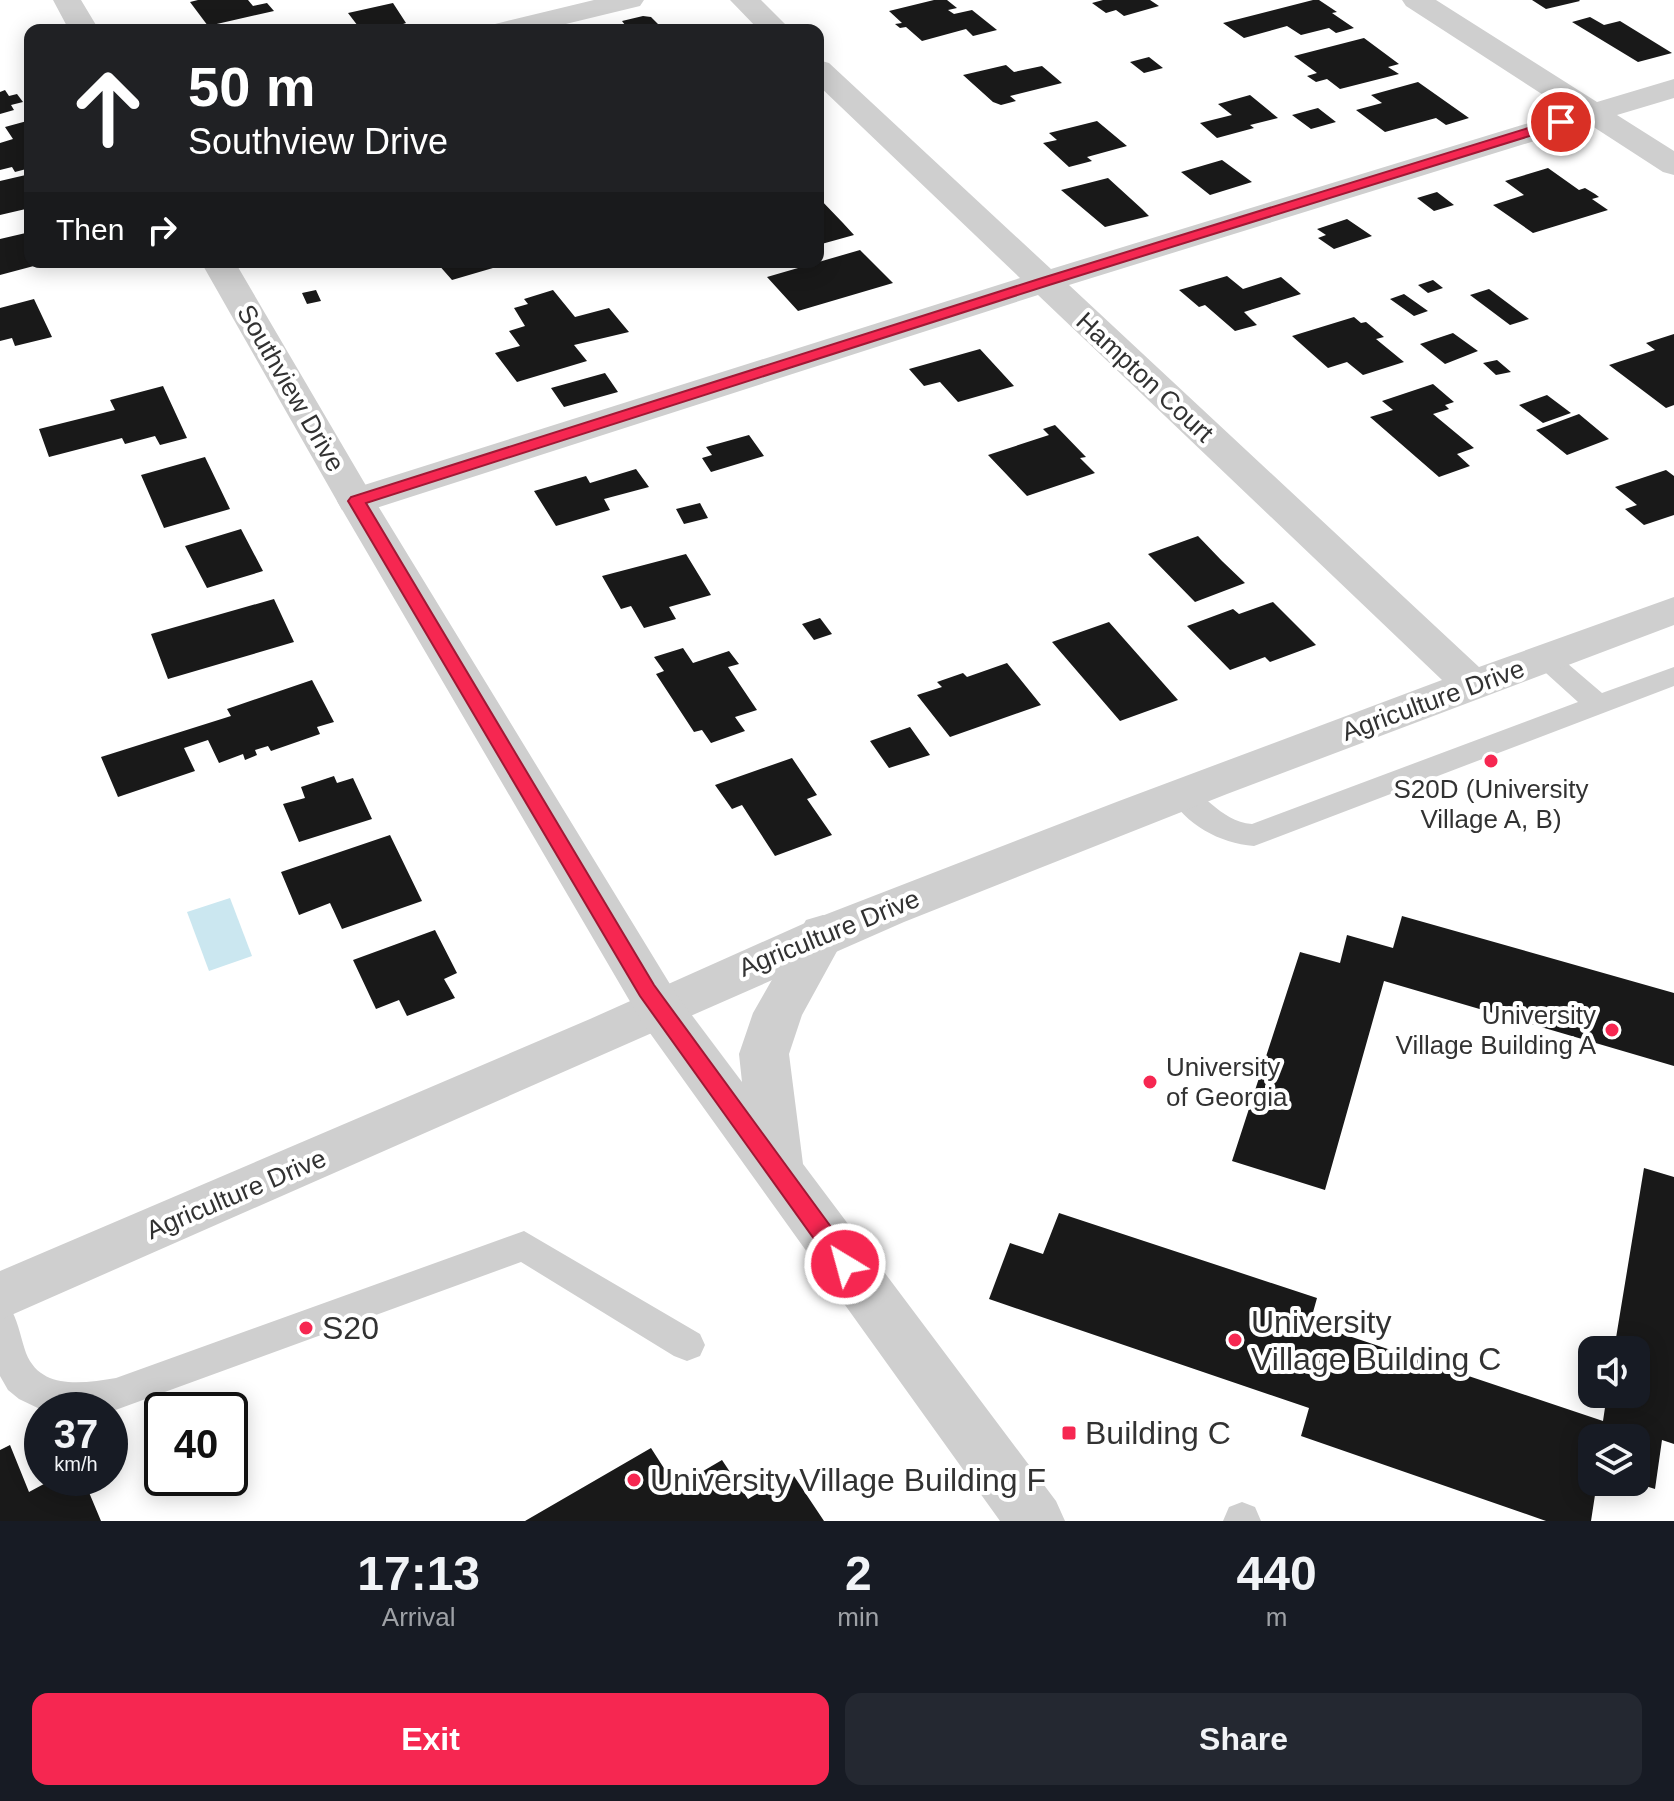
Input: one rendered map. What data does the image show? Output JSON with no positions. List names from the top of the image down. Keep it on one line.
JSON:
{"streets":{"street":["Hampton Court","Southview Drive","Agriculture Drive"]},"crossings":[["Hampton Court","Agriculture Drive"],["Southview Drive","Agriculture Drive"]],"places":{"other":["S20D (University Village A, B)","University Village Building A","University of Georgia","S20","University Village Building C","University Village Building F"],"transit":["Building C"]},"page":{"turn":["50 m","Southview Drive"],"then":"Then","speed":"37 km/h","limit":"40","eta":["17:13","Arrival","2","min","440","m"],"buttons":["Exit","Share"]}}
